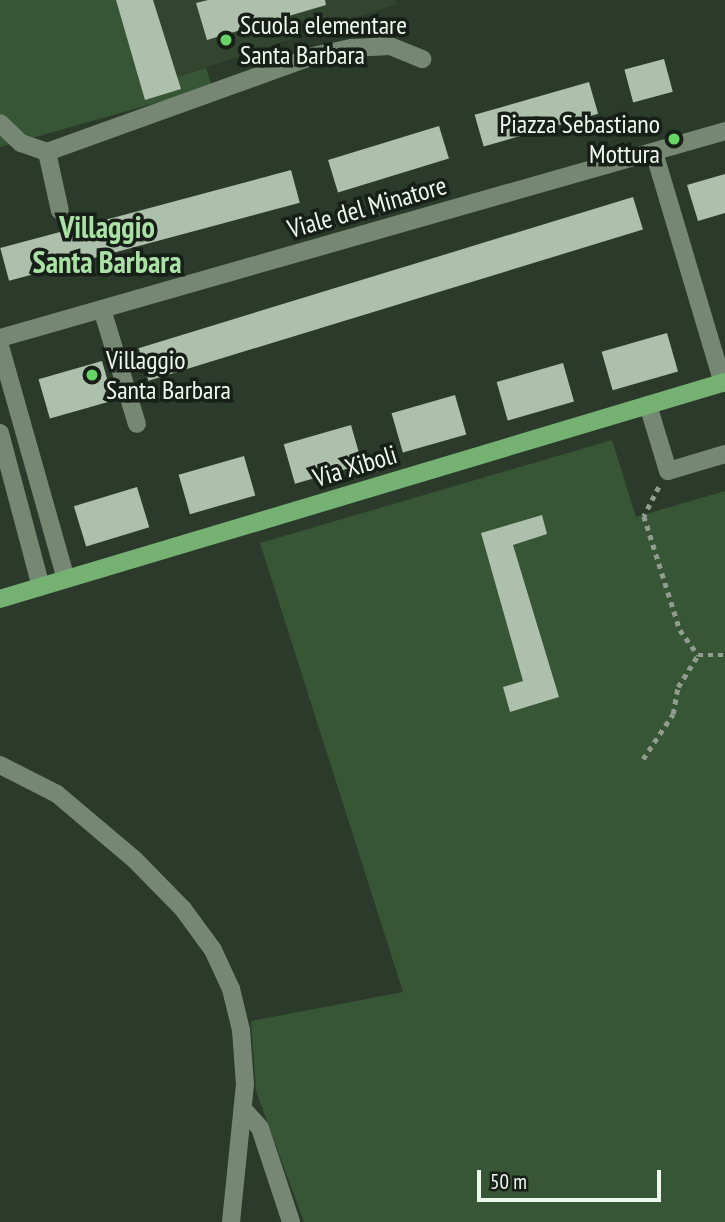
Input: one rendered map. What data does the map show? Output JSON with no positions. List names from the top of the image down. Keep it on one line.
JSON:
{"streets":{"main road":["Via Xiboli"],"street":["Viale del Minatore"]},"districts":["Villaggio Santa Barbara"],"places":["Scuola elementare Santa Barbara","Piazza Sebastiano Mottura","Villaggio Santa Barbara"],"scale_bar":"50 m"}
